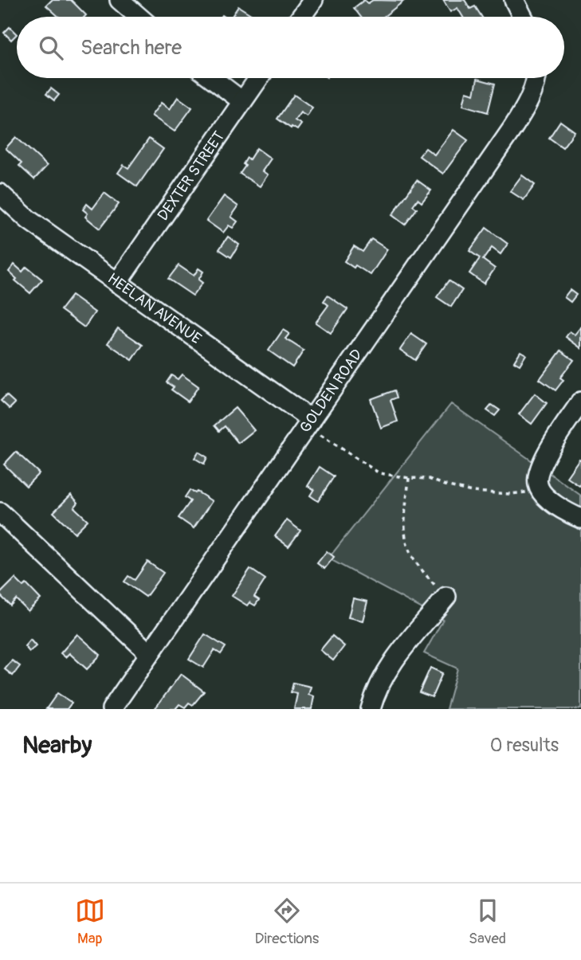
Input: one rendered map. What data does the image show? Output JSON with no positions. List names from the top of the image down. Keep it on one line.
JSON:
{"streets":{"street":["DEXTER STREET","HEELAN AVENUE","GOLDEN ROAD"]},"crossings":[["DEXTER STREET","HEELAN AVENUE"],["HEELAN AVENUE","GOLDEN ROAD"]],"page":{"search":"Search here","heading":["Nearby","0 results"],"nav":["Map","Directions","Saved"]}}
